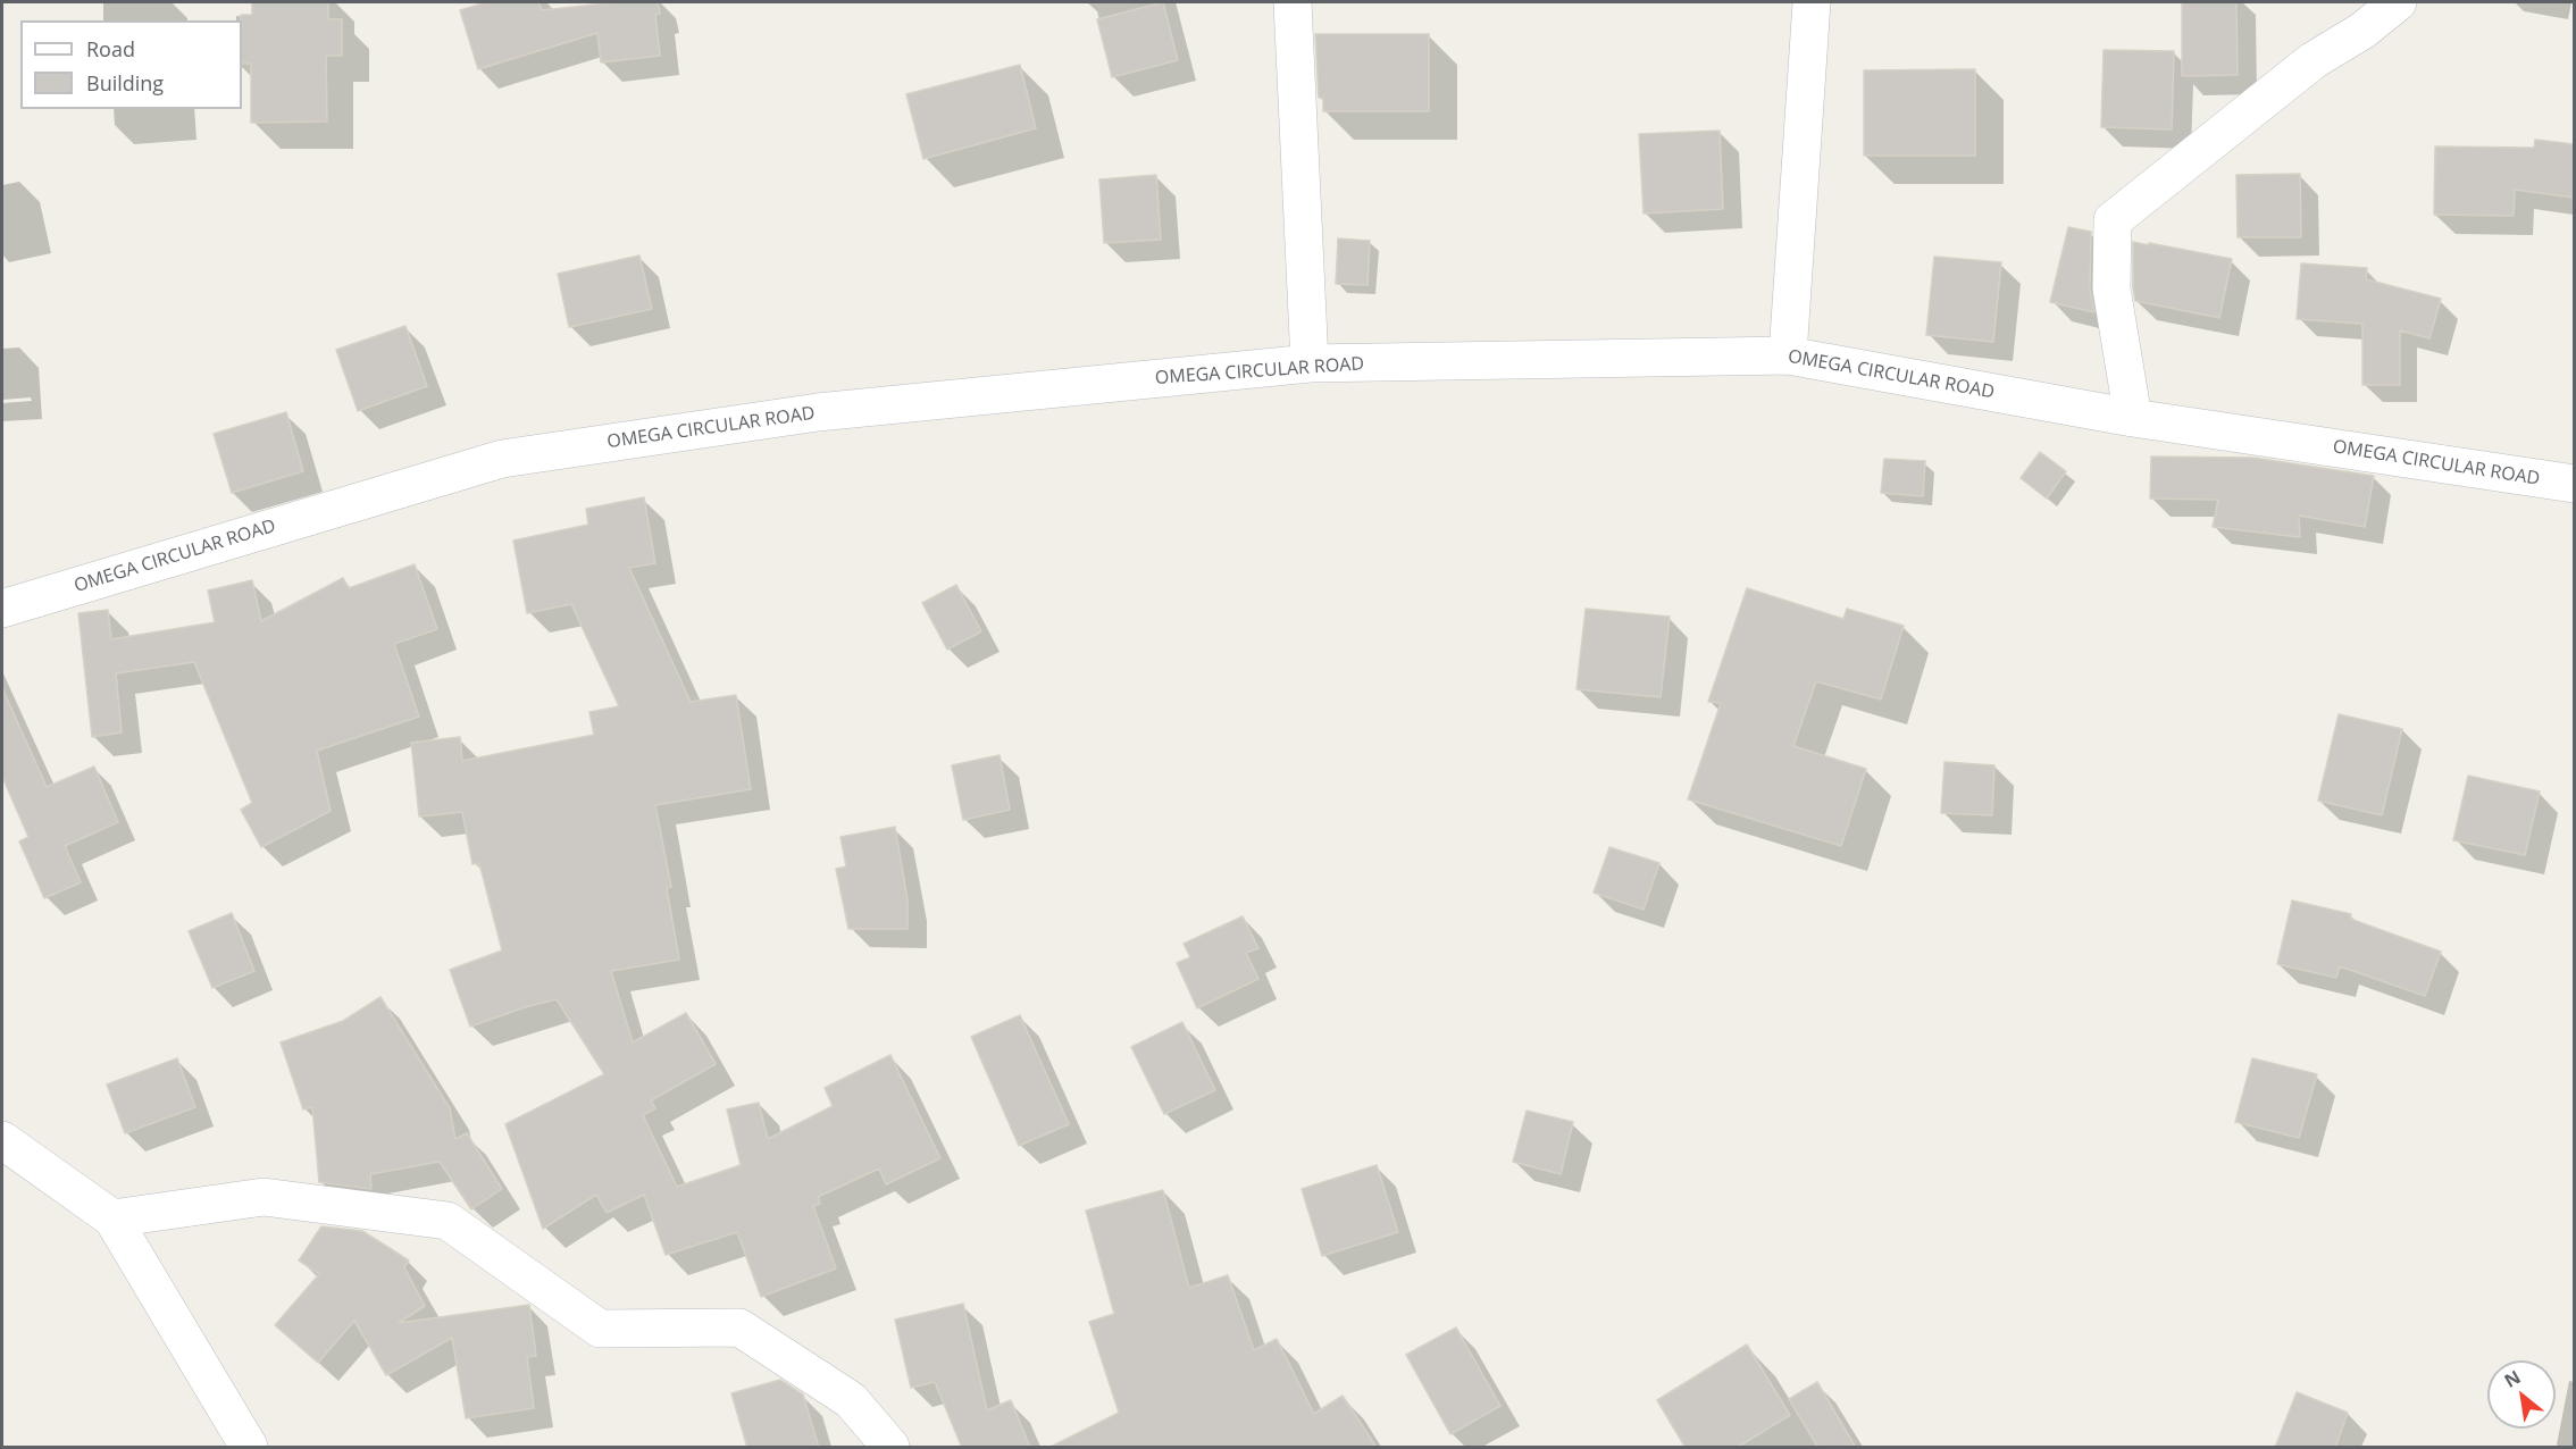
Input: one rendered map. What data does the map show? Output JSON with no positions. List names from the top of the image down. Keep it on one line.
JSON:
{"streets":{"street":["OMEGA CIRCULAR ROAD"]},"legend":["Road","Building"],"north":"top left"}
